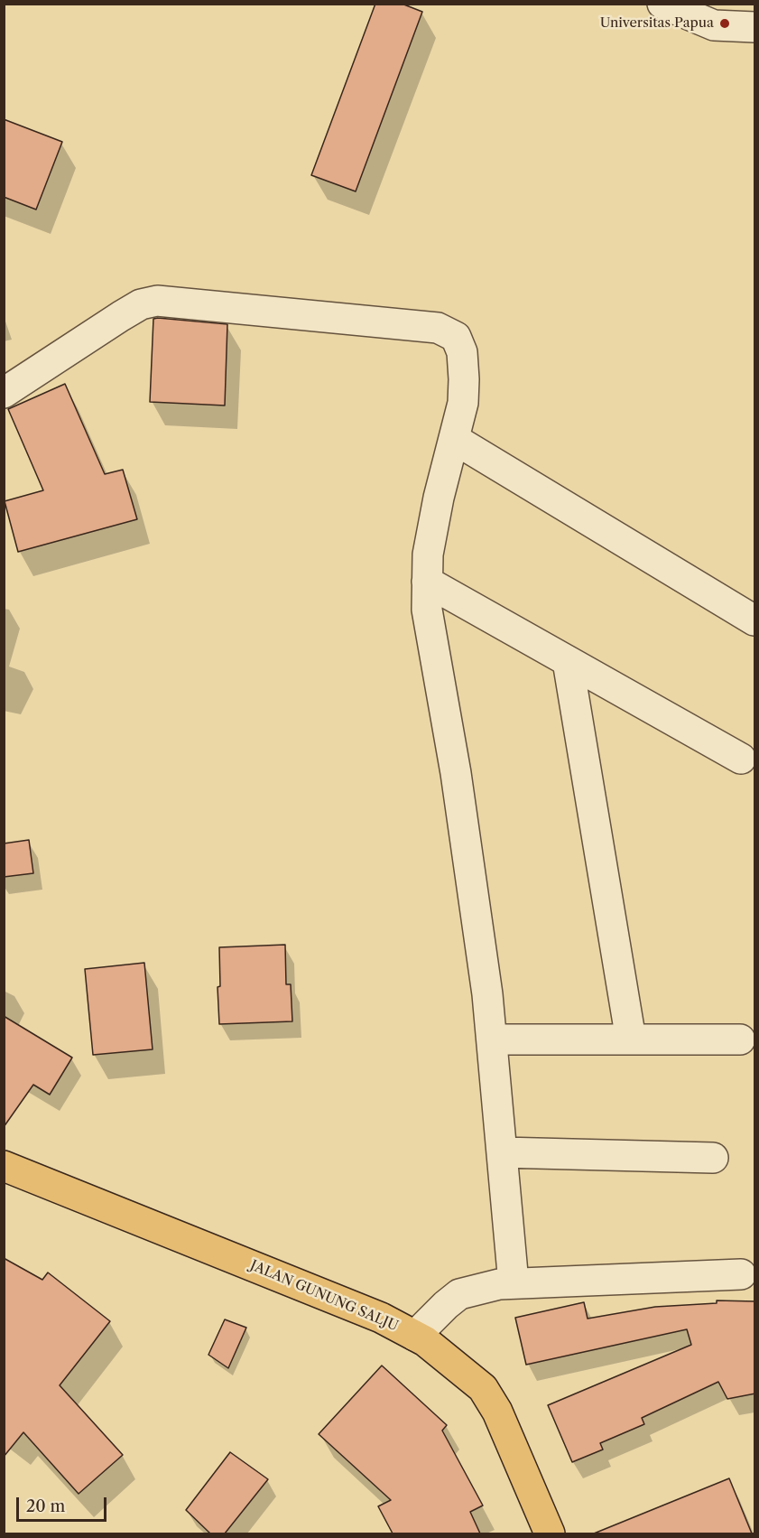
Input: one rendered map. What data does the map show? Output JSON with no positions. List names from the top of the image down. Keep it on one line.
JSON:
{"streets":{"main road":["JALAN GUNUNG SALJU"]},"places":["Universitas Papua"],"scale_bar":"20 m"}
